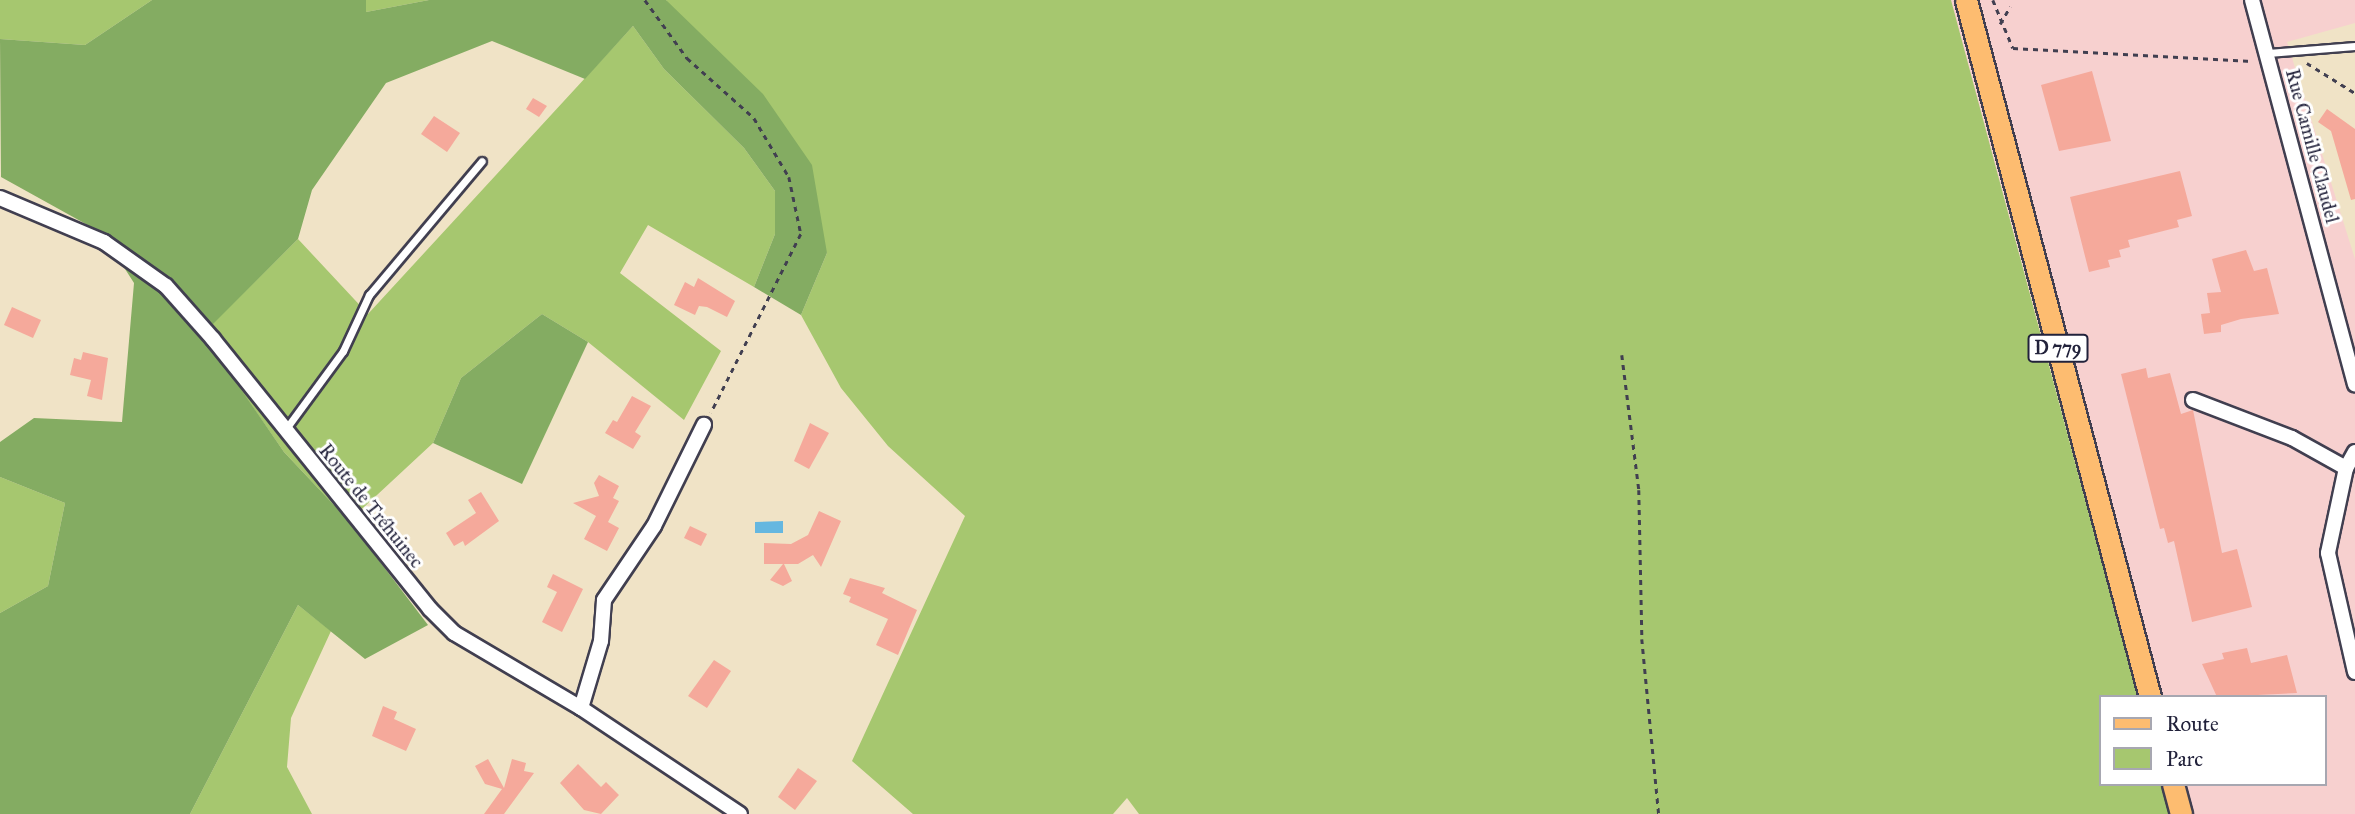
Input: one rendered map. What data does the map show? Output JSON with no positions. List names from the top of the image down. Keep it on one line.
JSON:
{"streets":{"main road":["D 779"],"street":["Rue Camille Claudel","Route de Tréhuinec"]},"legend":["Route","Parc"]}
